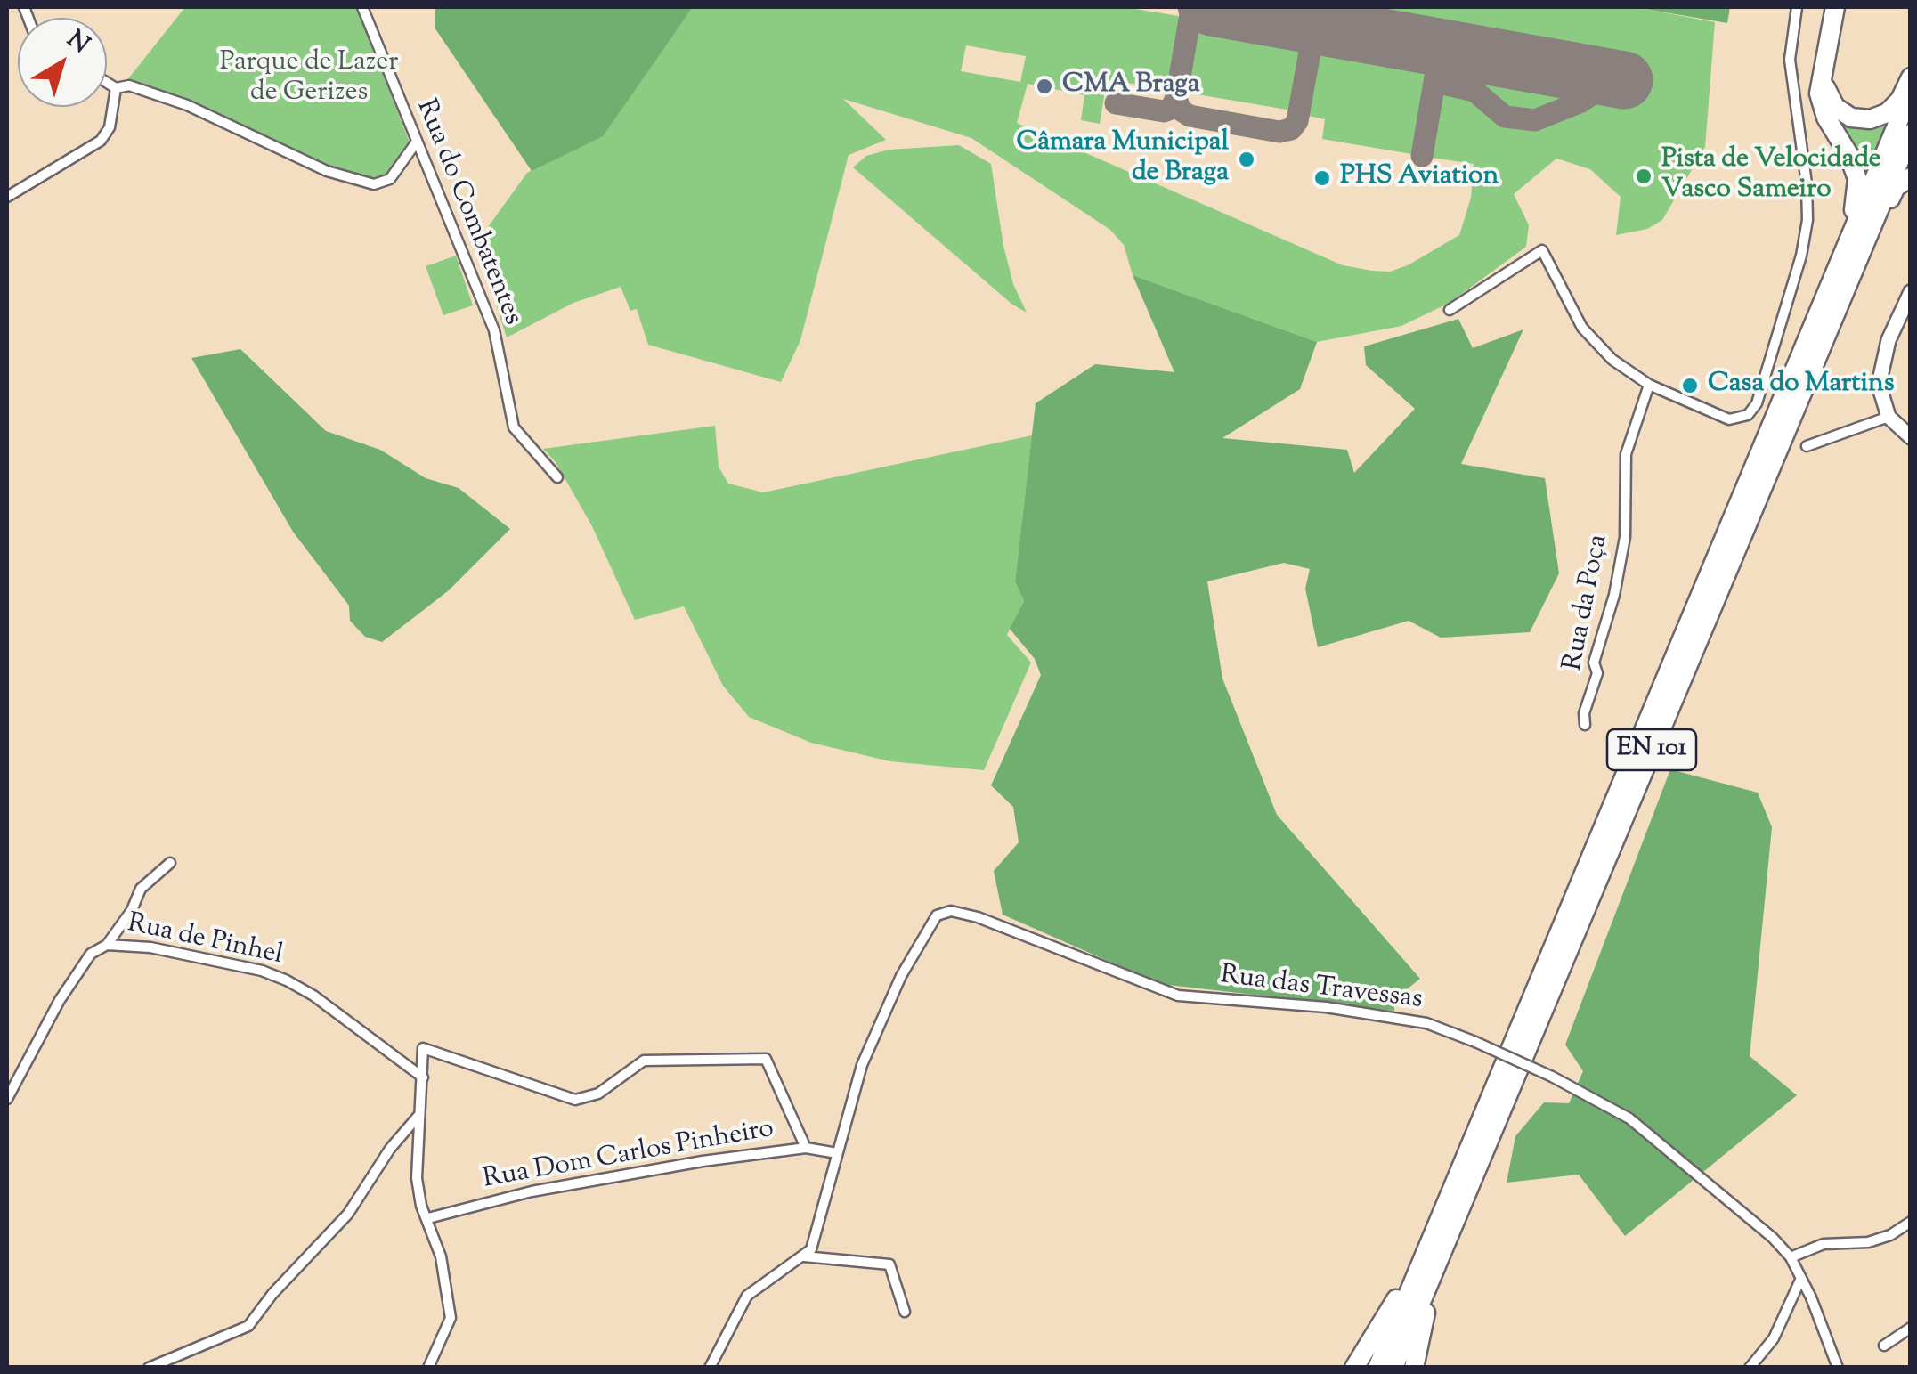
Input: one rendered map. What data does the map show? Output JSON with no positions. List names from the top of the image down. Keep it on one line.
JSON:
{"streets":{"highway":["EN 101"],"street":["Rua do Combatentes","Rua da Poça","Rua de Pinhel","Rua das Travessas","Rua Dom Carlos Pinheiro"]},"crossings":[["Rua das Travessas","Rua Dom Carlos Pinheiro"]],"parks":["Parque de Lazer de Gerizes"],"places":["CMA Braga","Câmara Municipal de Braga","Pista de Velocidade Vasco Sameiro","PHS Aviation","Casa do Martins"],"north":"top right"}
